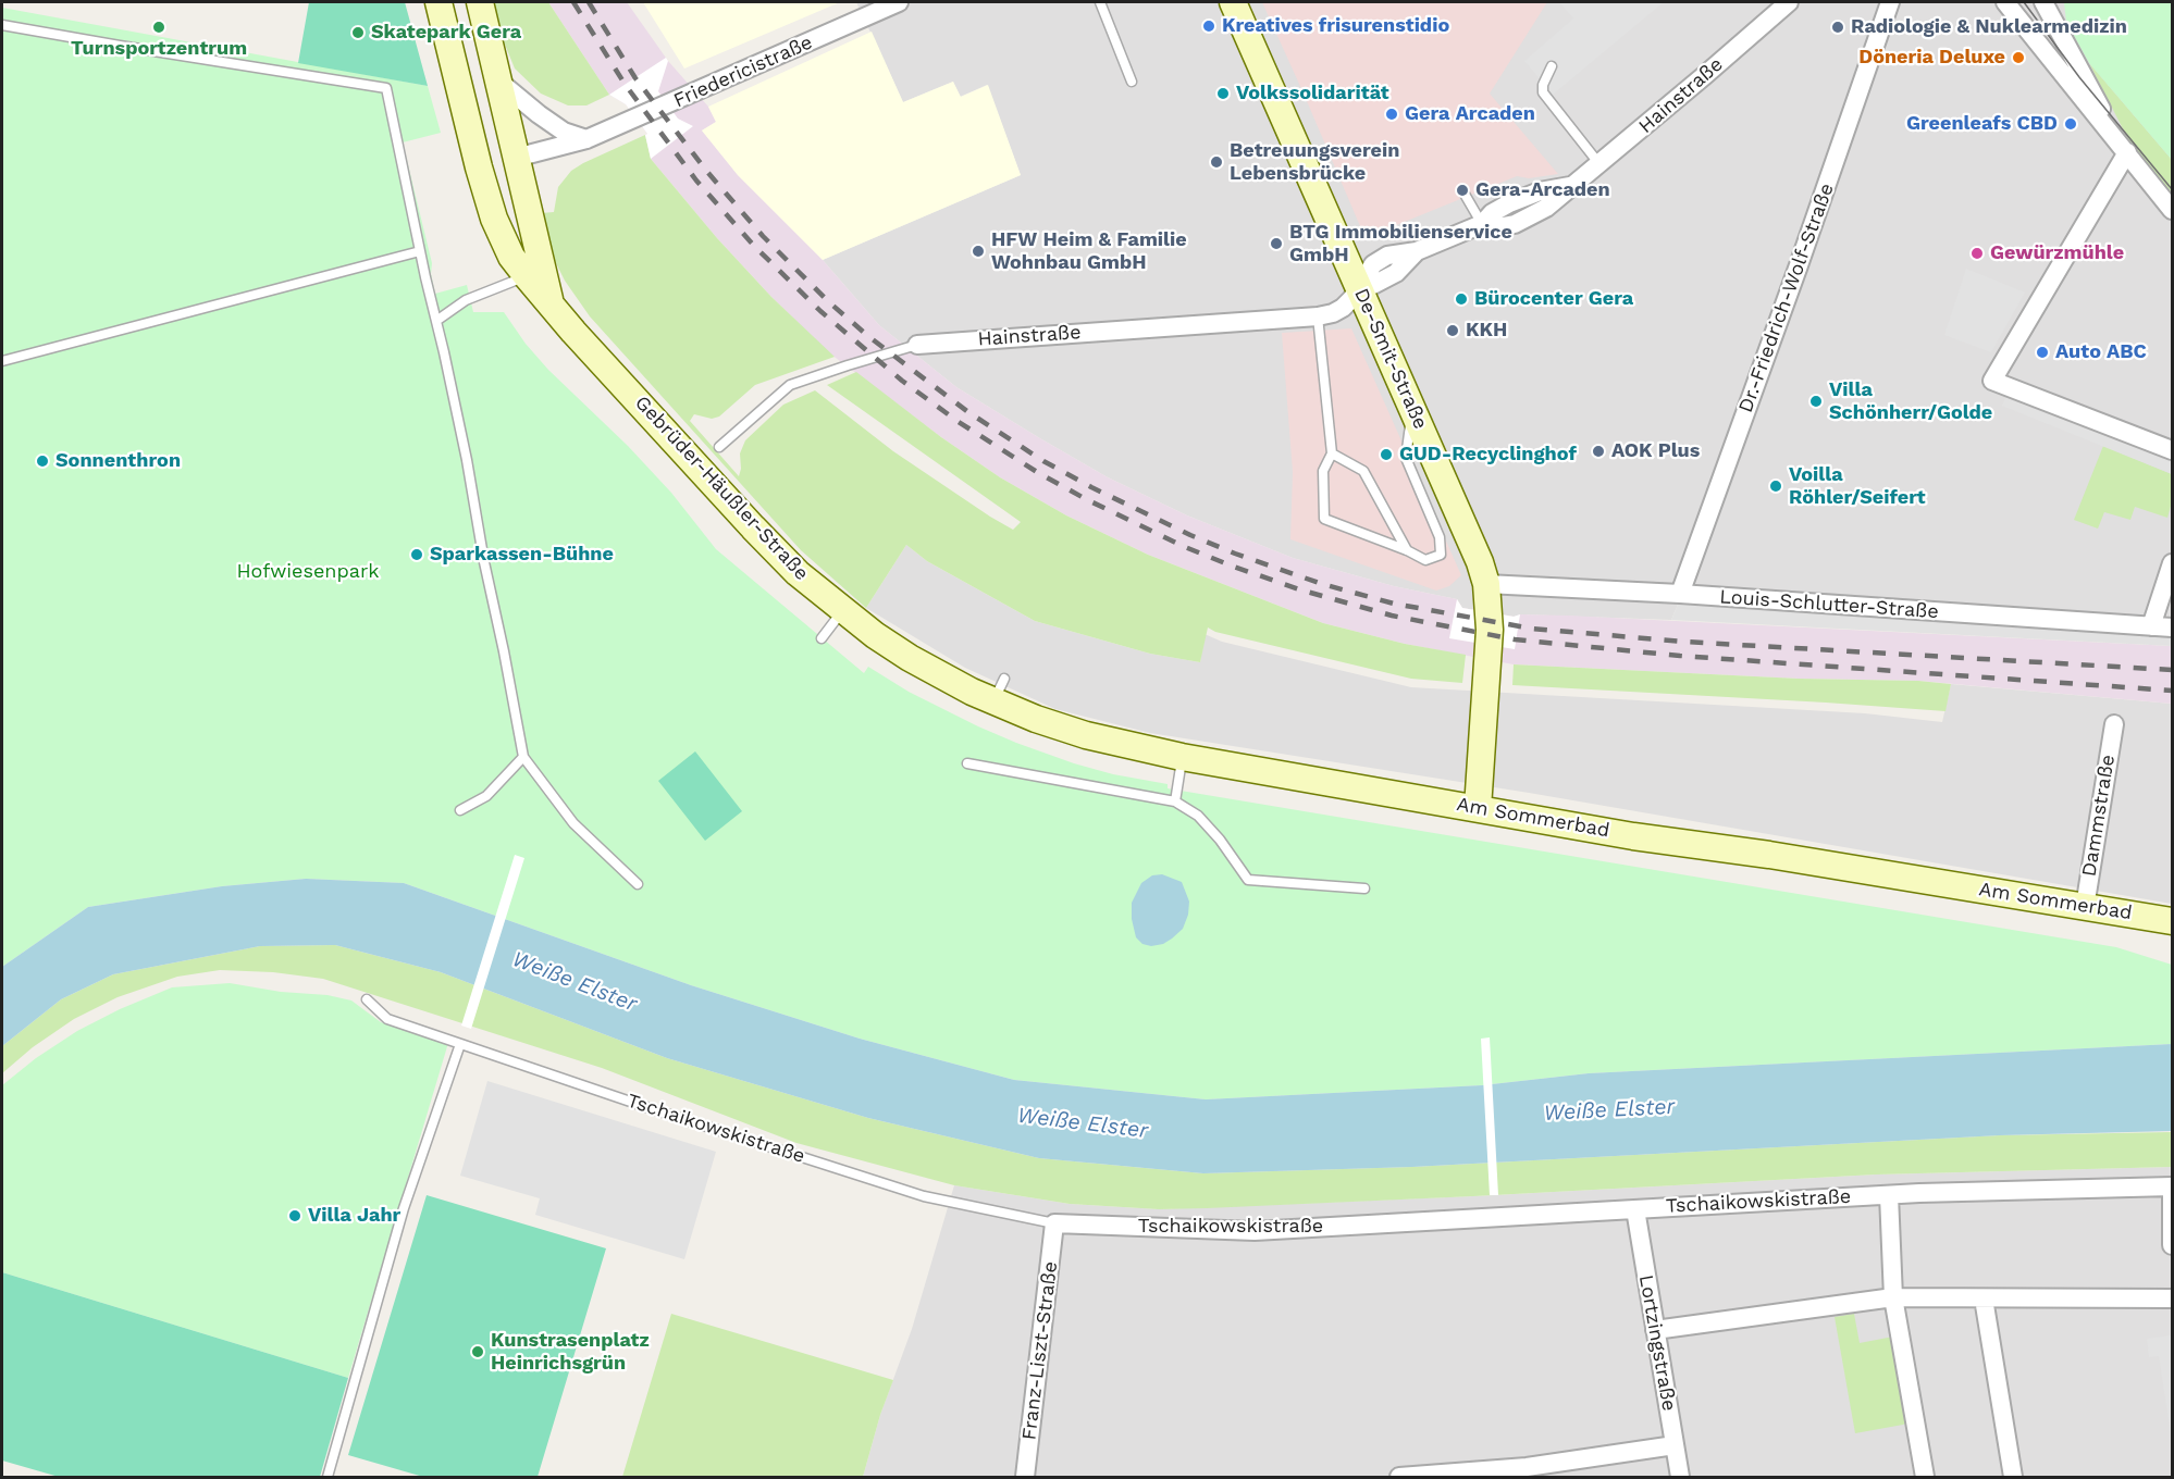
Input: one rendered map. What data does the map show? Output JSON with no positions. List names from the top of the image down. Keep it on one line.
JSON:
{"streets":{"main road":["De-Smit-Straße","Gebrüder-Häußler-Straße","Am Sommerbad"],"street":["Friedericistraße","Hainstraße","Dr.-Friedrich-Wolf-Straße","Louis-Schlutter-Straße","Dammstraße","Tschaikowskistraße","Lortzingstraße","Franz-Liszt-Straße"]},"crossings":[["Friedericistraße","Gebrüder-Häußler-Straße"],["Hainstraße","De-Smit-Straße"],["Dr.-Friedrich-Wolf-Straße","Louis-Schlutter-Straße"],["De-Smit-Straße","Louis-Schlutter-Straße"],["De-Smit-Straße","Am Sommerbad"],["Gebrüder-Häußler-Straße","Am Sommerbad"],["Dammstraße","Am Sommerbad"],["Tschaikowskistraße","Lortzingstraße"],["Tschaikowskistraße","Franz-Liszt-Straße"]],"water":["Weiße Elster"],"parks":["Hofwiesenpark"],"places":["Kreatives frisurenstidio","Turnsportzentrum","Radiologie & Nuklearmedizin","Skatepark Gera","Döneria Deluxe","Volkssolidarität","Gera Arcaden","Greenleafs CBD","Betreuungsverein Lebensbrücke","Gera-Arcaden","BTG Immobilienservice GmbH","HFW Heim & Familie Wohnbau GmbH","Gewürzmühle","Bürocenter Gera","KKH","Auto ABC","Villa Schönherr/Golde","AOK Plus","GUD-Recyclinghof","Sonnenthron","Voilla Röhler/Seifert","Sparkassen-Bühne","Villa Jahr","Kunstrasenplatz Heinrichsgrün"]}
